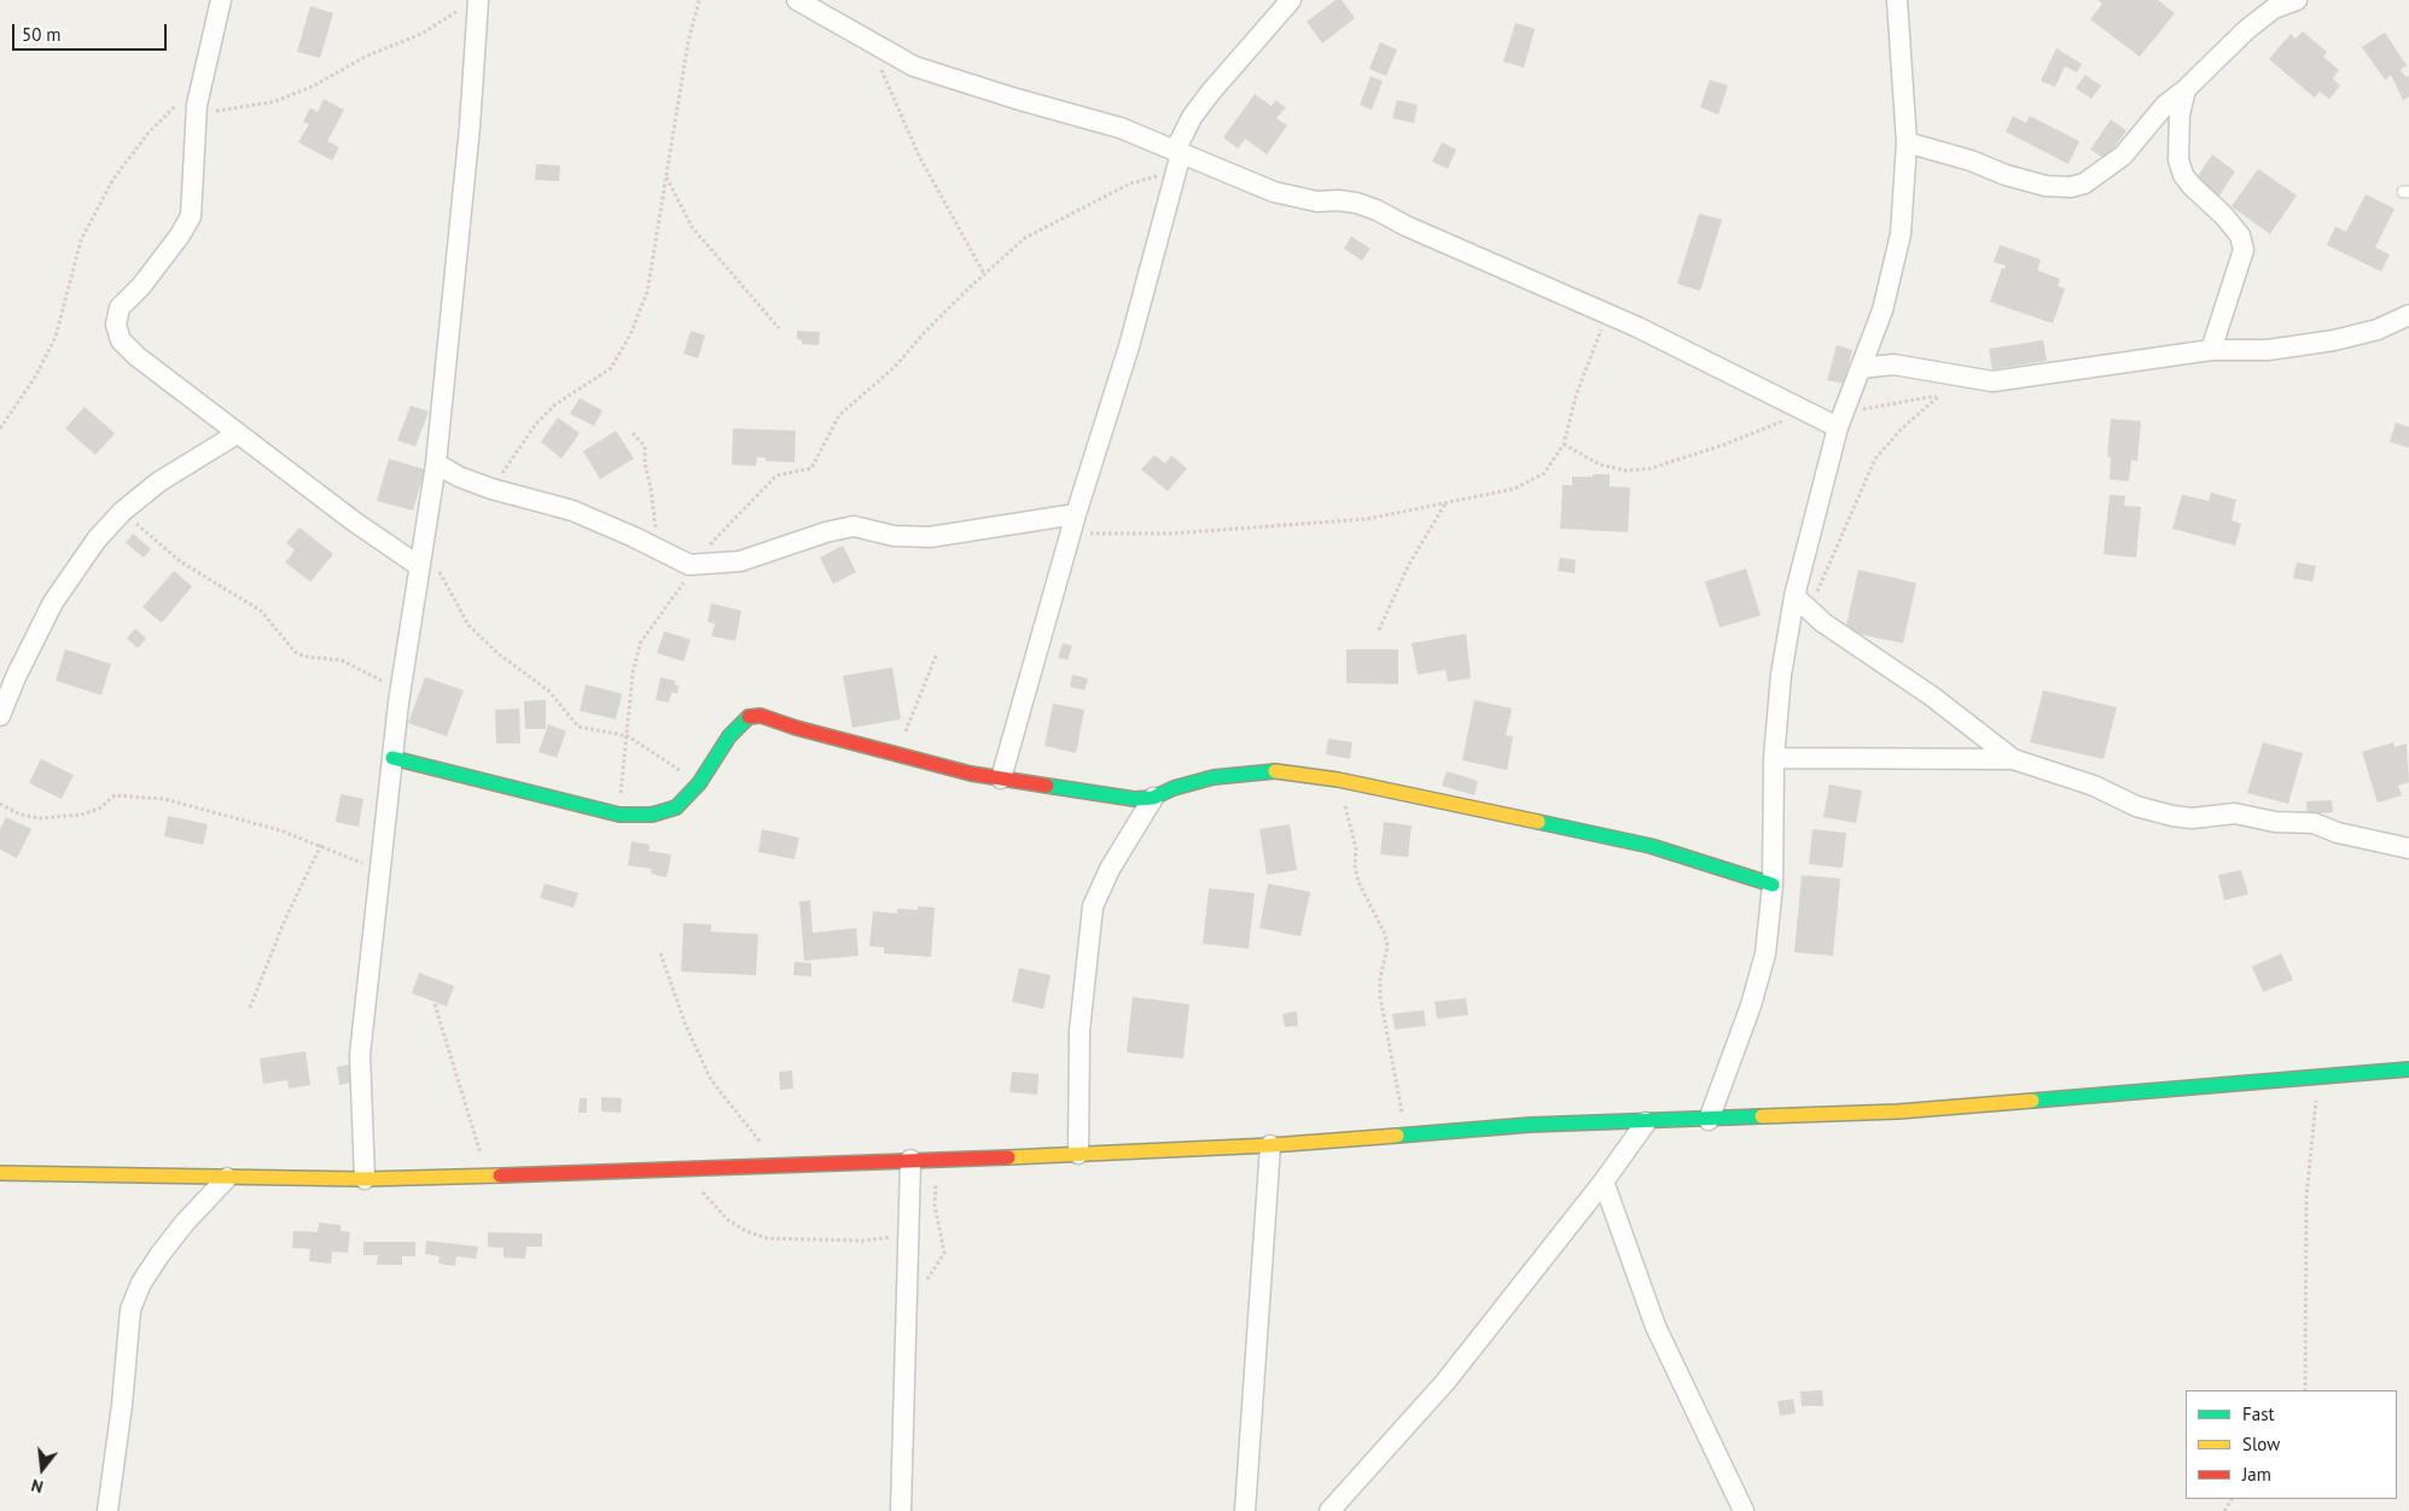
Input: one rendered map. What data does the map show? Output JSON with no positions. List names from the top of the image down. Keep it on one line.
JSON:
{"legend":["Fast","Slow","Jam"],"scale_bar":"50 m","north":"bottom"}
